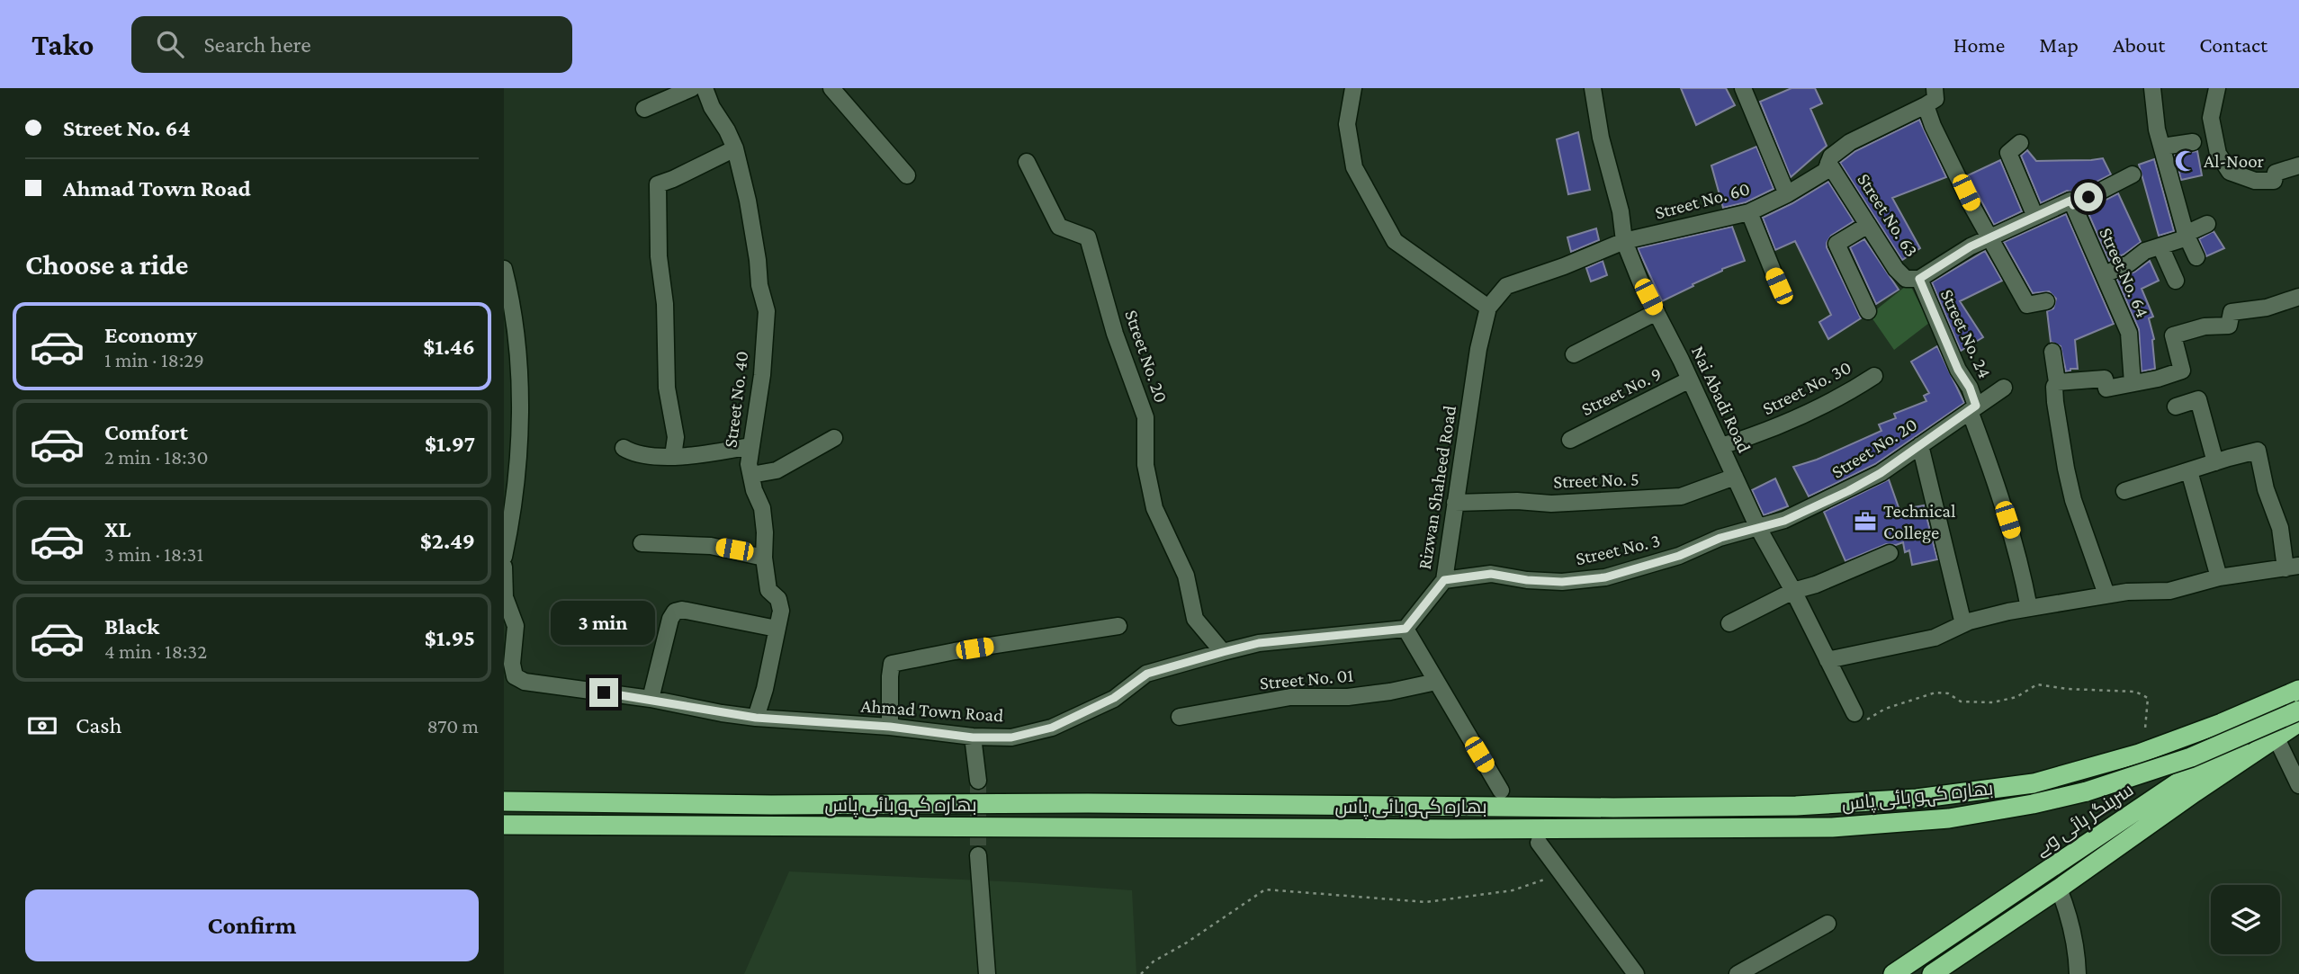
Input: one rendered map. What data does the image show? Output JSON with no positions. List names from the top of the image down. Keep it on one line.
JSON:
{"streets":{"highway":["بھارہ کہو بائی پاس","سرینگر ہائی وے"],"street":["Street No. 60","Street No. 63","Street No. 64","Street No. 24","Street No. 20","Street No. 30","Street No. 9","Street No. 40","Nai Abadi Road","Street No. 5","Rizwan Shaheed Road","Street No. 3","Street No. 01","Ahmad Town Road"]},"crossings":[["Street No. 60","Street No. 63"],["Street No. 60","Nai Abadi Road"],["Street No. 60","Rizwan Shaheed Road"],["Street No. 63","Street No. 24"],["Street No. 24","Street No. 20"],["Street No. 20","Nai Abadi Road"],["Street No. 20","Street No. 3"],["Street No. 20","Ahmad Town Road"],["Street No. 30","Nai Abadi Road"],["Street No. 9","Nai Abadi Road"],["Street No. 40","Ahmad Town Road"],["Nai Abadi Road","Street No. 5"],["Nai Abadi Road","Rizwan Shaheed Road"],["Nai Abadi Road","Street No. 3"],["Street No. 5","Rizwan Shaheed Road"],["Rizwan Shaheed Road","Street No. 3"],["Rizwan Shaheed Road","Ahmad Town Road"]],"places":{"mosque":["Al-Noor"],"office":["Technical College"]},"page":{"header":"Tako","search":"Search here","nav":["Home","Map","About","Contact"],"banner":["Street No. 64","Ahmad Town Road"],"heading":"Choose a ride","list":[{"name":"Economy","note":"1 min · 18:29","value":"$1.46"},{"name":"Comfort","note":"2 min · 18:30","value":"$1.97"},{"name":"XL","note":"3 min · 18:31","value":"$2.49"},{"name":"Black","note":"4 min · 18:32","value":"$1.95"}],"bubble":"3 min","pay":["Cash","870 m"],"buttons":"Confirm"}}
